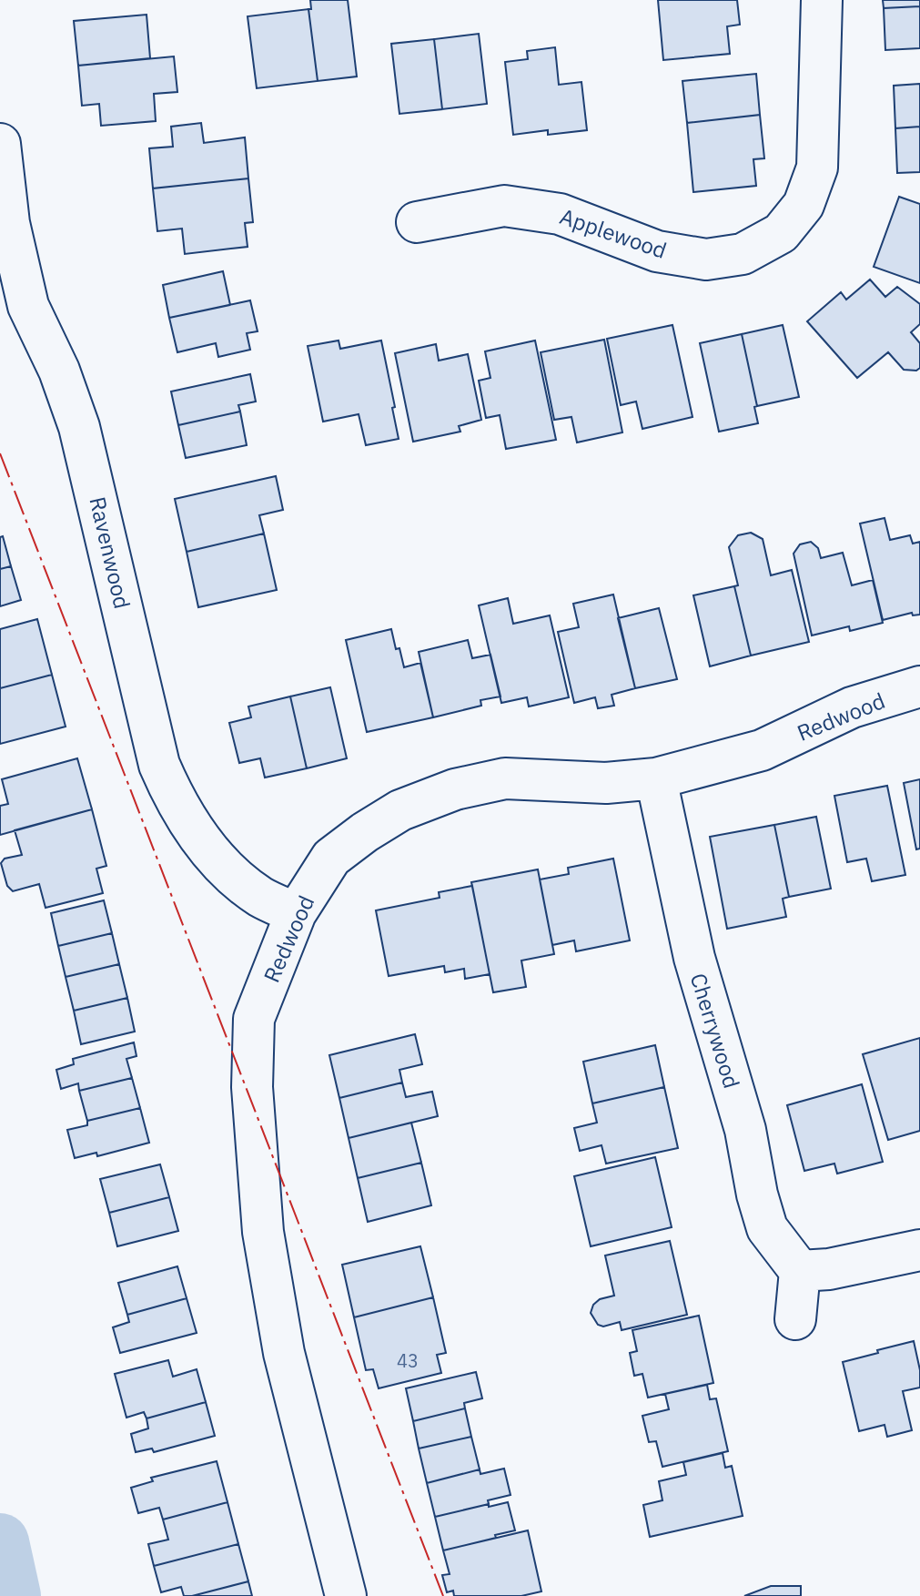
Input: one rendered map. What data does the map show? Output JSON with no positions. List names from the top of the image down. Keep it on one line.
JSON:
{"streets":{"street":["Applewood","Ravenwood","Redwood","Cherrywood"]},"crossings":[["Ravenwood","Redwood"],["Redwood","Cherrywood"]],"house_numbers":["43"]}
